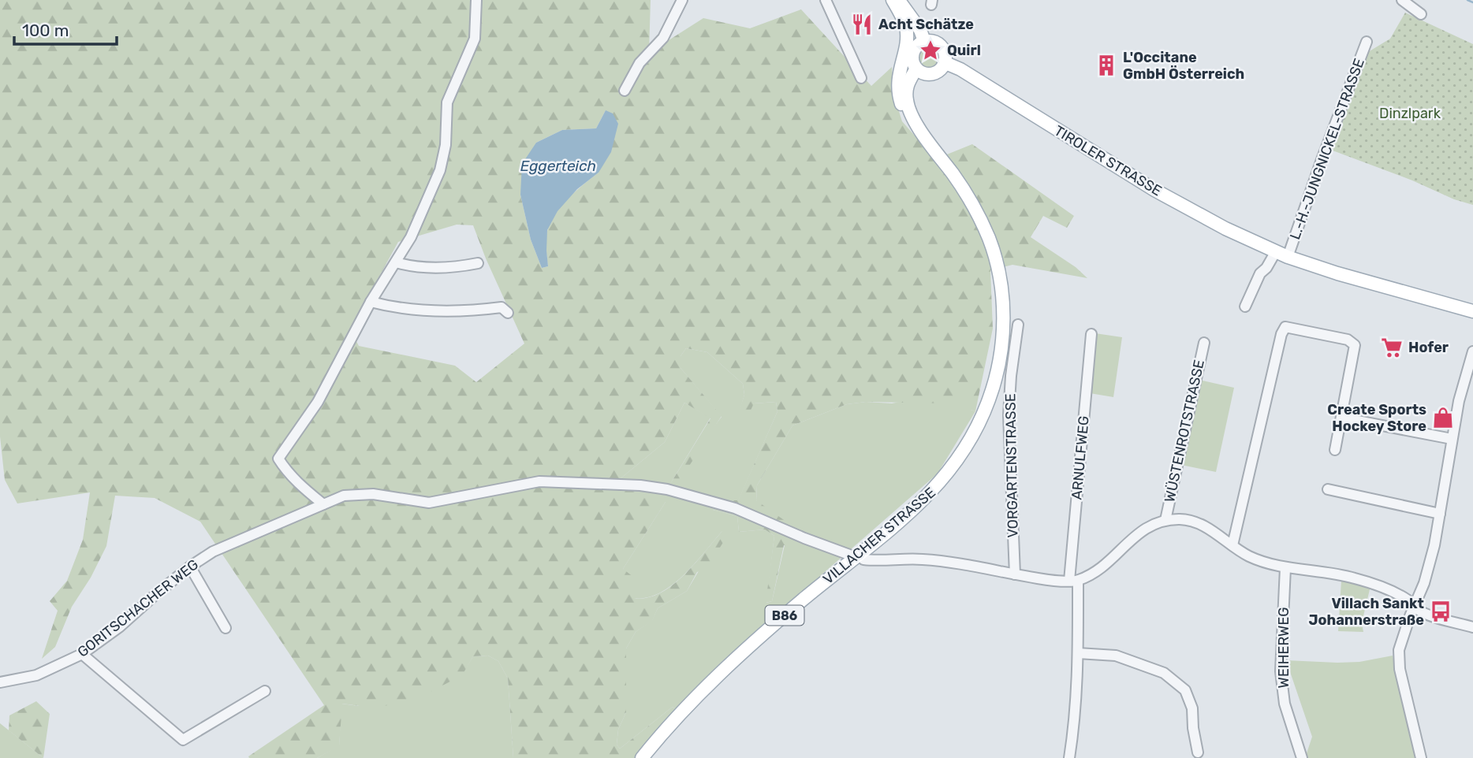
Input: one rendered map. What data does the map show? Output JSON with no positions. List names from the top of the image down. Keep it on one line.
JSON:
{"streets":{"main road":["TIROLER STRASSE","VILLACHER STRASSE","B86"],"street":["L.-H.-JUNGNICKEL-STRASSE","WÜSTENROTSTRASSE","ARNULFWEG","VORGARTENSTRASSE","GORITSCHACHER WEG","WEIHERWEG"]},"crossings":[["L.-H.-JUNGNICKEL-STRASSE","TIROLER STRASSE"],["TIROLER STRASSE","B86"],["VILLACHER STRASSE","B86"]],"water":["Eggerteich"],"parks":["Dinzlpark"],"places":{"restaurant":["Acht Schätze"],"place":["Quirl"],"building":["L'Occitane GmbH Österreich"],"supermarket":["Hofer"],"shop":["Create Sports Hockey Store"],"bus stop":["Villach Sankt Johannerstraße"]},"scale_bar":"100 m"}
